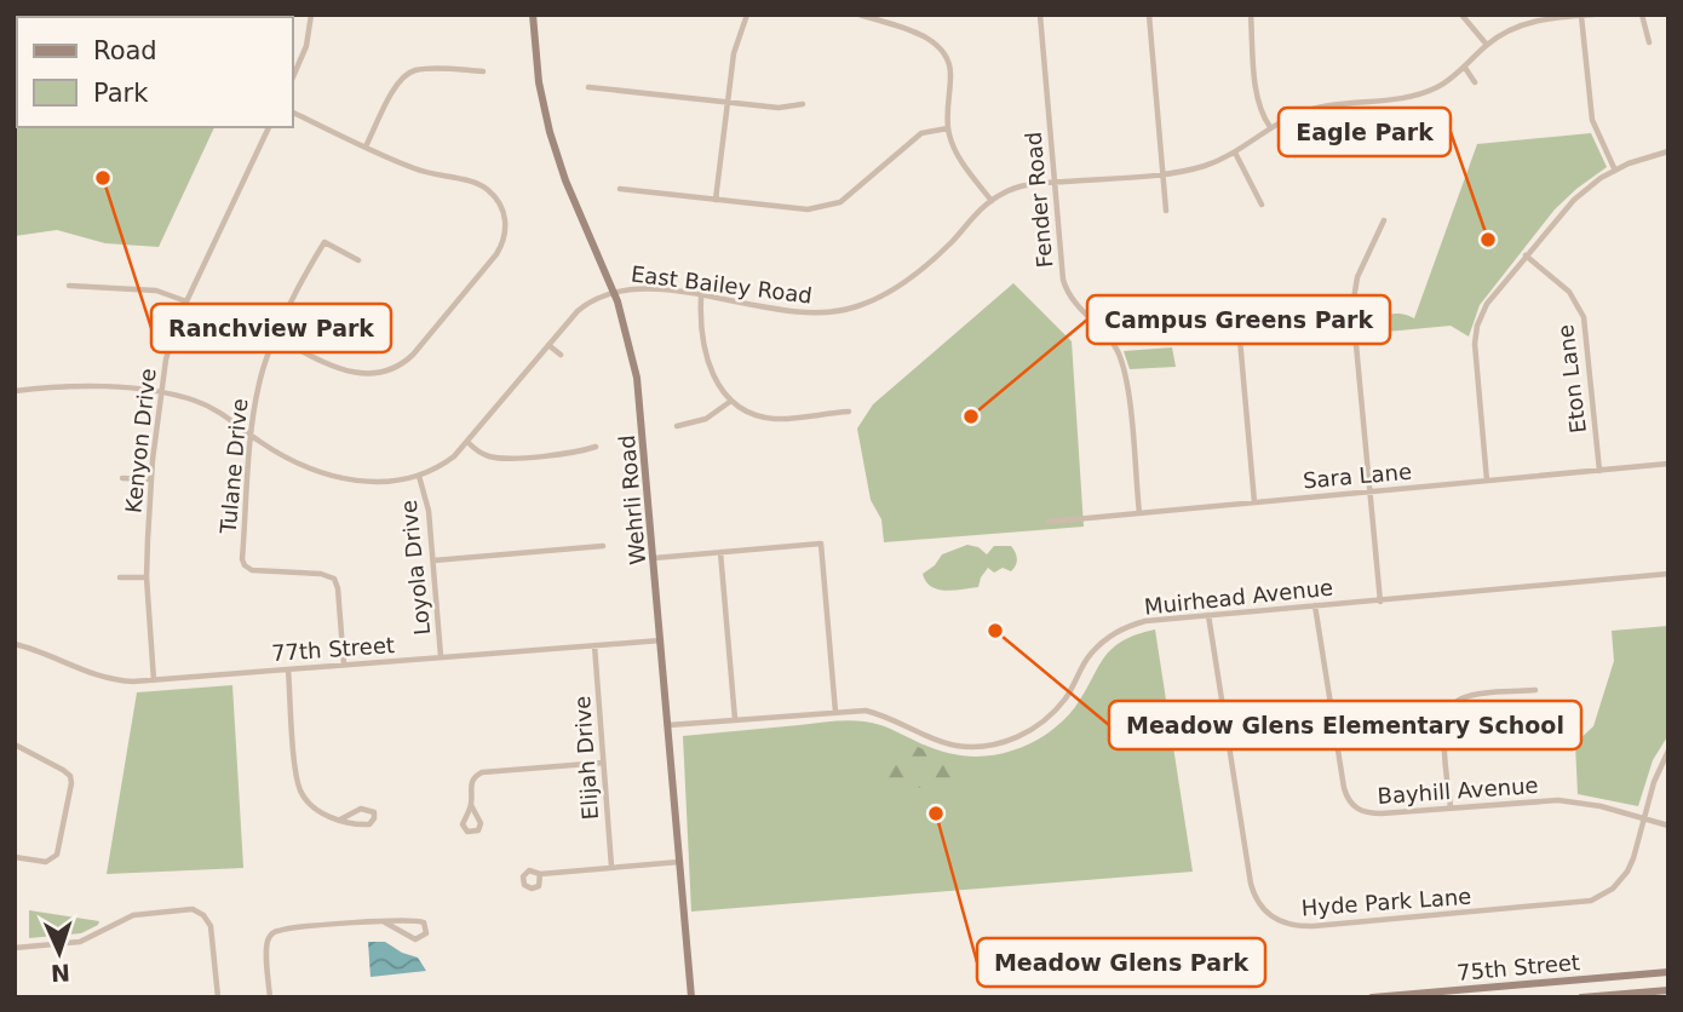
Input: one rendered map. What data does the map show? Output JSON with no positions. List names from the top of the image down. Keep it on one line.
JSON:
{"streets":{"street":["Fender Road","East Bailey Road","Eton Lane","Kenyon Drive","Tulane Drive","Sara Lane","Wehrli Road","Loyola Drive","Muirhead Avenue","77th Street","Elijah Drive","Bayhill Avenue","Hyde Park Lane","75th Street"]},"crossings":[["Fender Road","East Bailey Road"],["Fender Road","Sara Lane"],["East Bailey Road","Kenyon Drive"],["East Bailey Road","Tulane Drive"],["East Bailey Road","Wehrli Road"],["East Bailey Road","Loyola Drive"],["Eton Lane","Sara Lane"],["Kenyon Drive","77th Street"],["Tulane Drive","77th Street"],["Wehrli Road","Muirhead Avenue"],["Wehrli Road","77th Street"],["Loyola Drive","77th Street"],["Muirhead Avenue","Bayhill Avenue"],["Muirhead Avenue","Hyde Park Lane"],["77th Street","Elijah Drive"],["Bayhill Avenue","Hyde Park Lane"]],"places":["Ranchview Park","Eagle Park","Campus Greens Park","Meadow Glens Elementary School","Meadow Glens Park"],"legend":["Road","Park"],"north":"bottom"}
